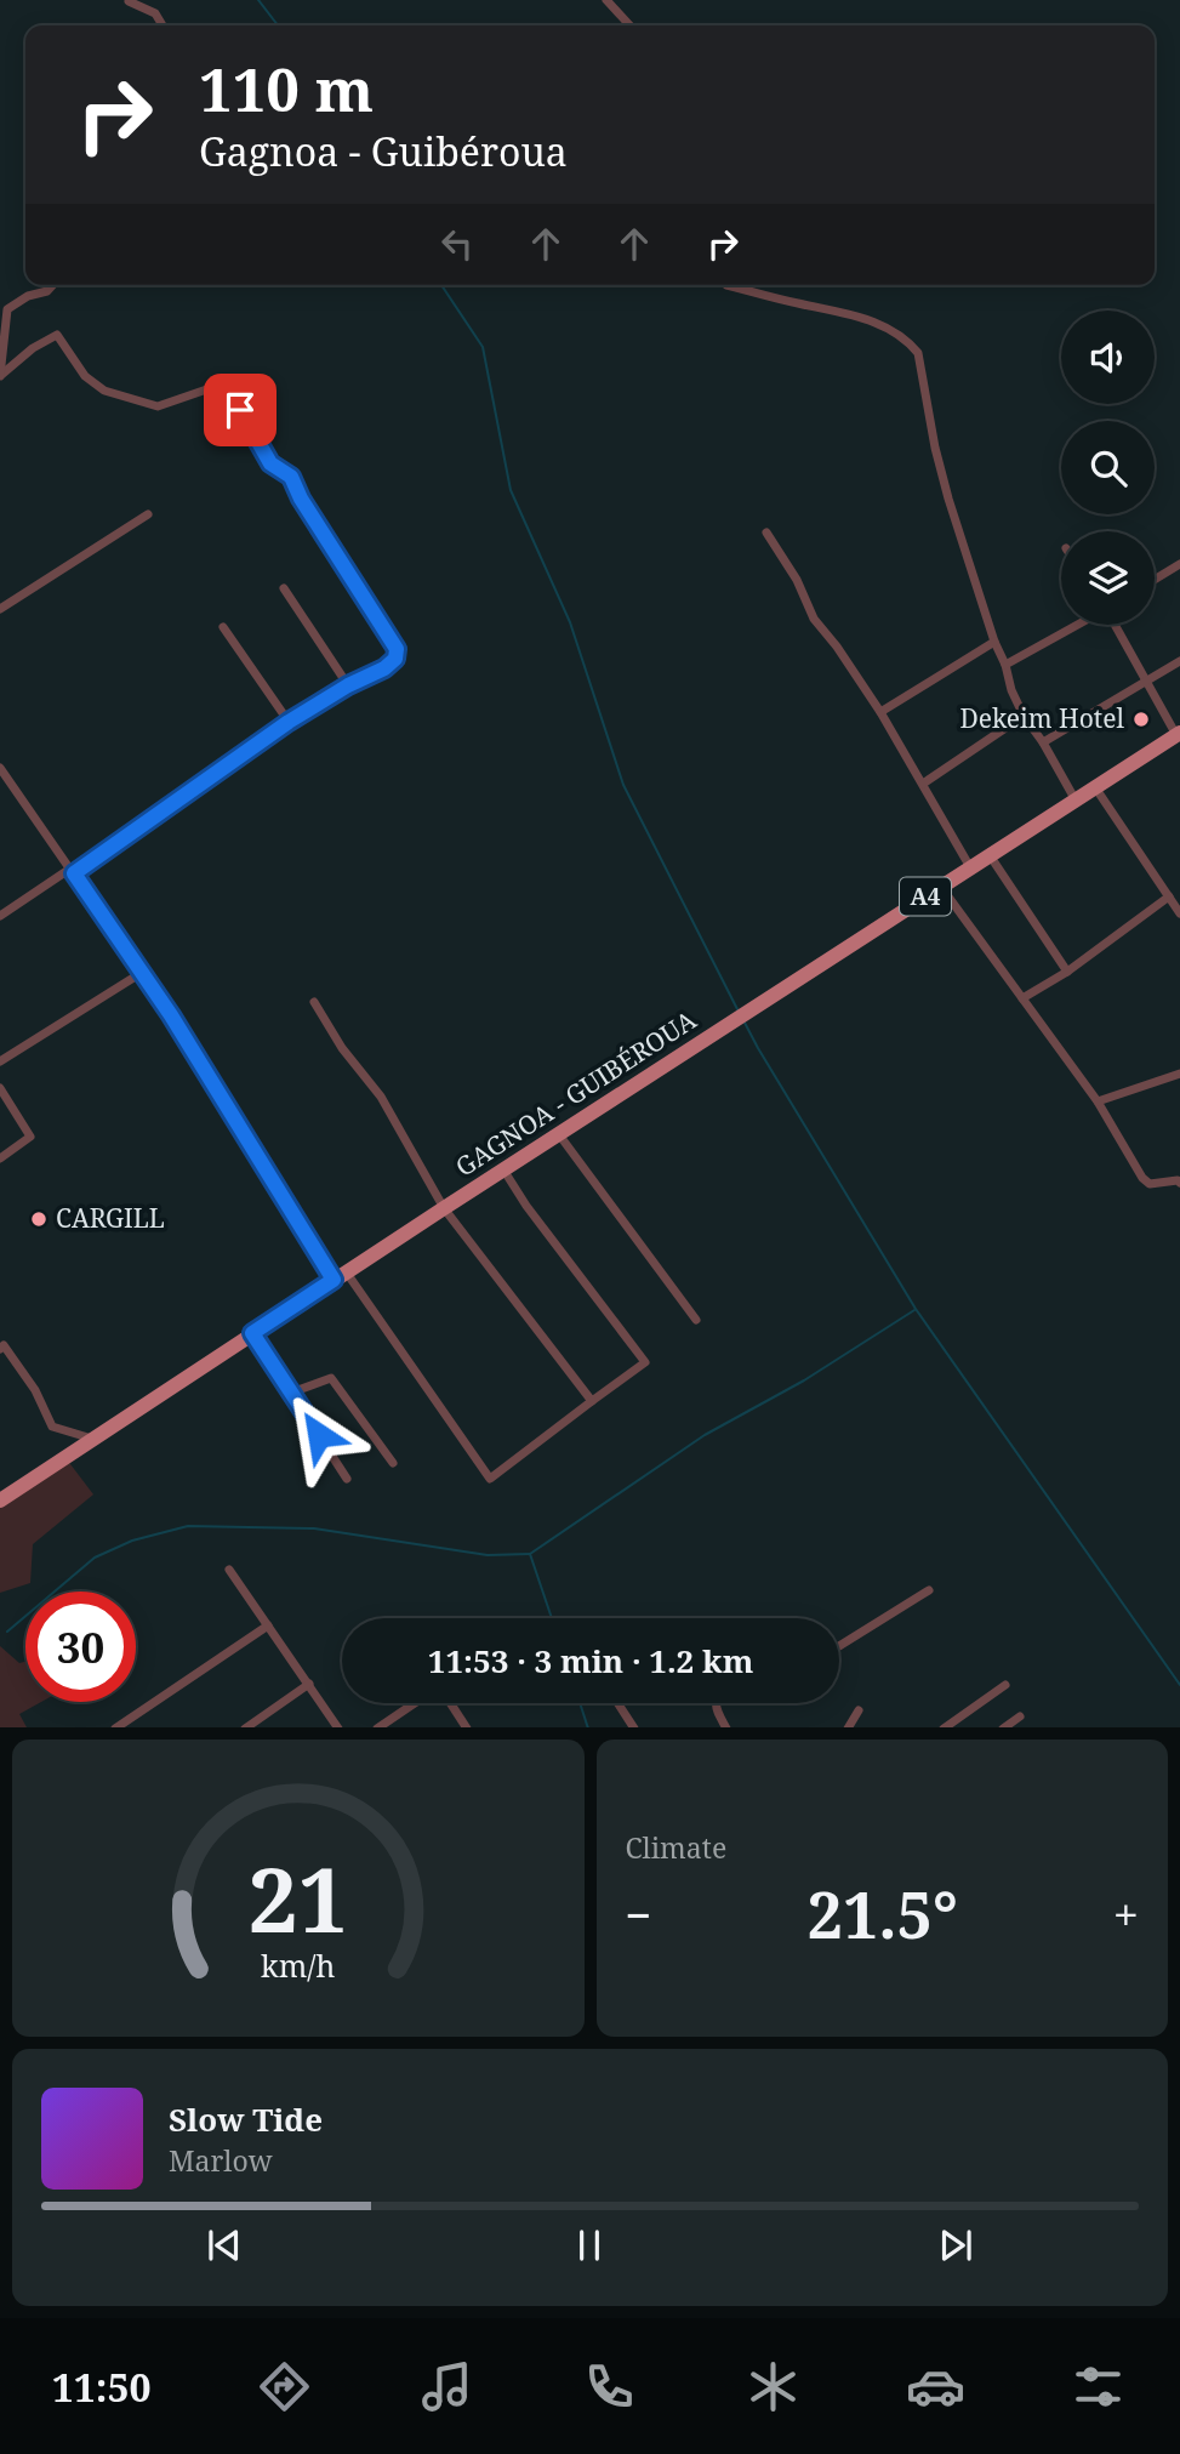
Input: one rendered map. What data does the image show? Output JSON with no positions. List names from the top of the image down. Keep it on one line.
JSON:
{"streets":{"main road":["A4","GAGNOA - GUIBÉROUA"]},"places":["Dekeim Hotel","CARGILL"],"page":{"turn":["110 m","Gagnoa - Guibéroua"],"limit":"30","trip":"11:53 · 3 min · 1.2 km","tile":"Climate","heat":["−","21.5°","+"],"song":["Slow Tide","Marlow"],"tabs":"11:50","gauge":["21","km/h"]}}
